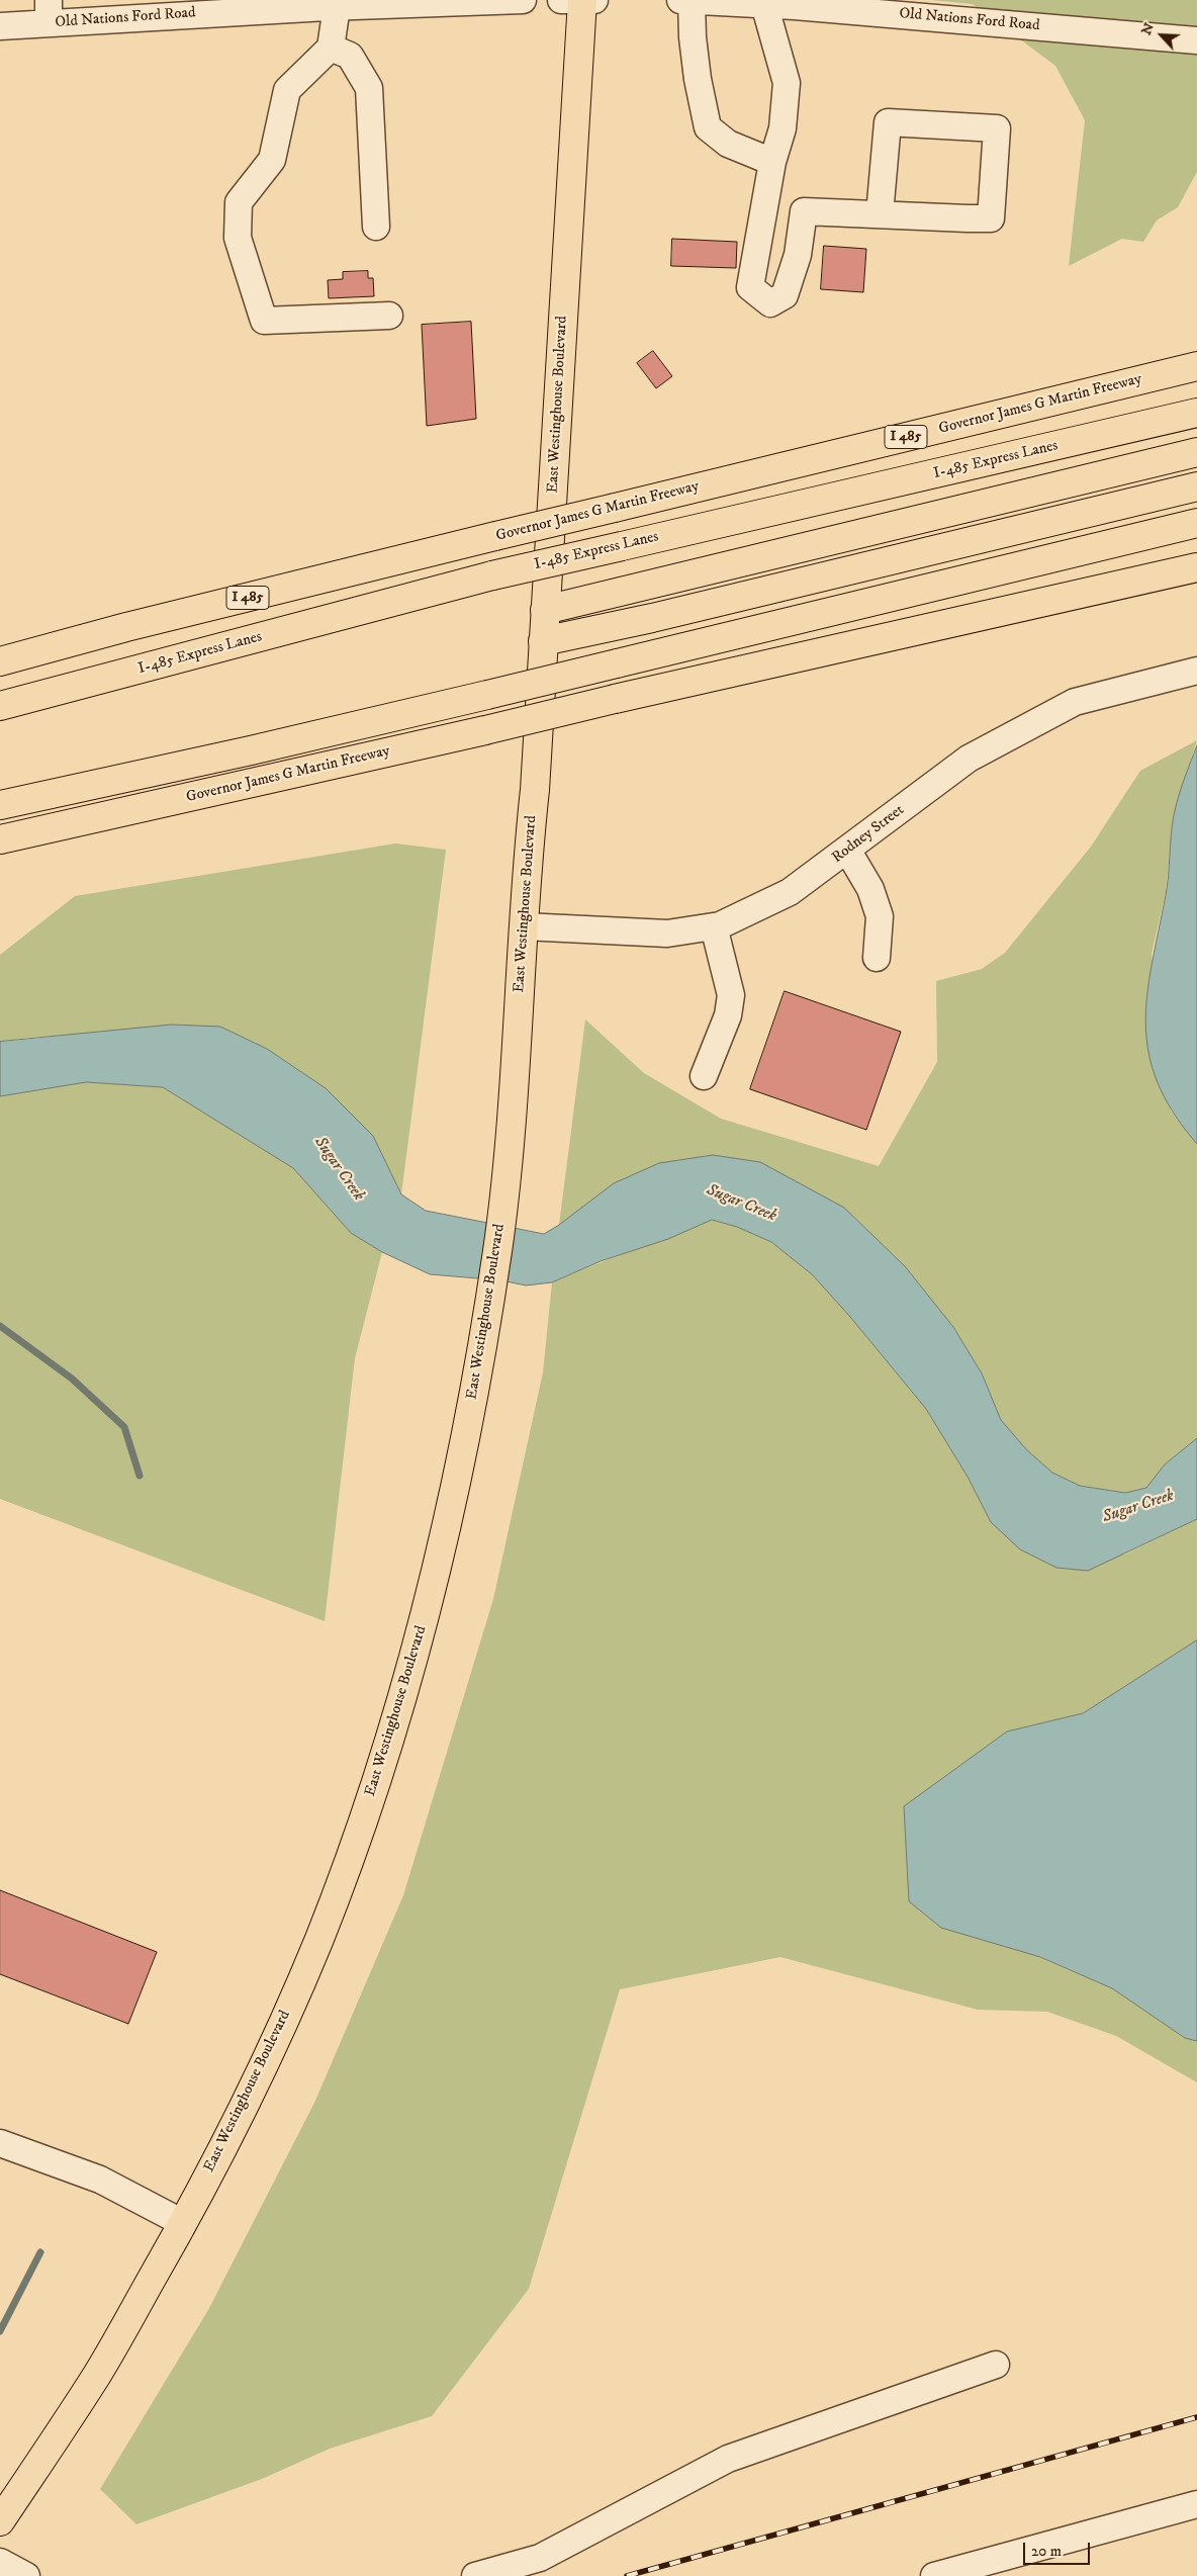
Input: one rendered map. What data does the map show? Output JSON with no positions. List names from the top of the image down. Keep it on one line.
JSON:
{"streets":{"main road":["East Westinghouse Boulevard","Governor James G Martin Freeway","I 485","I-485 Express Lanes"],"street":["Old Nations Ford Road","Rodney Street"]},"crossings":[["East Westinghouse Boulevard","Rodney Street"]],"water":["Sugar Creek"],"scale_bar":"20 m","north":"top left"}
